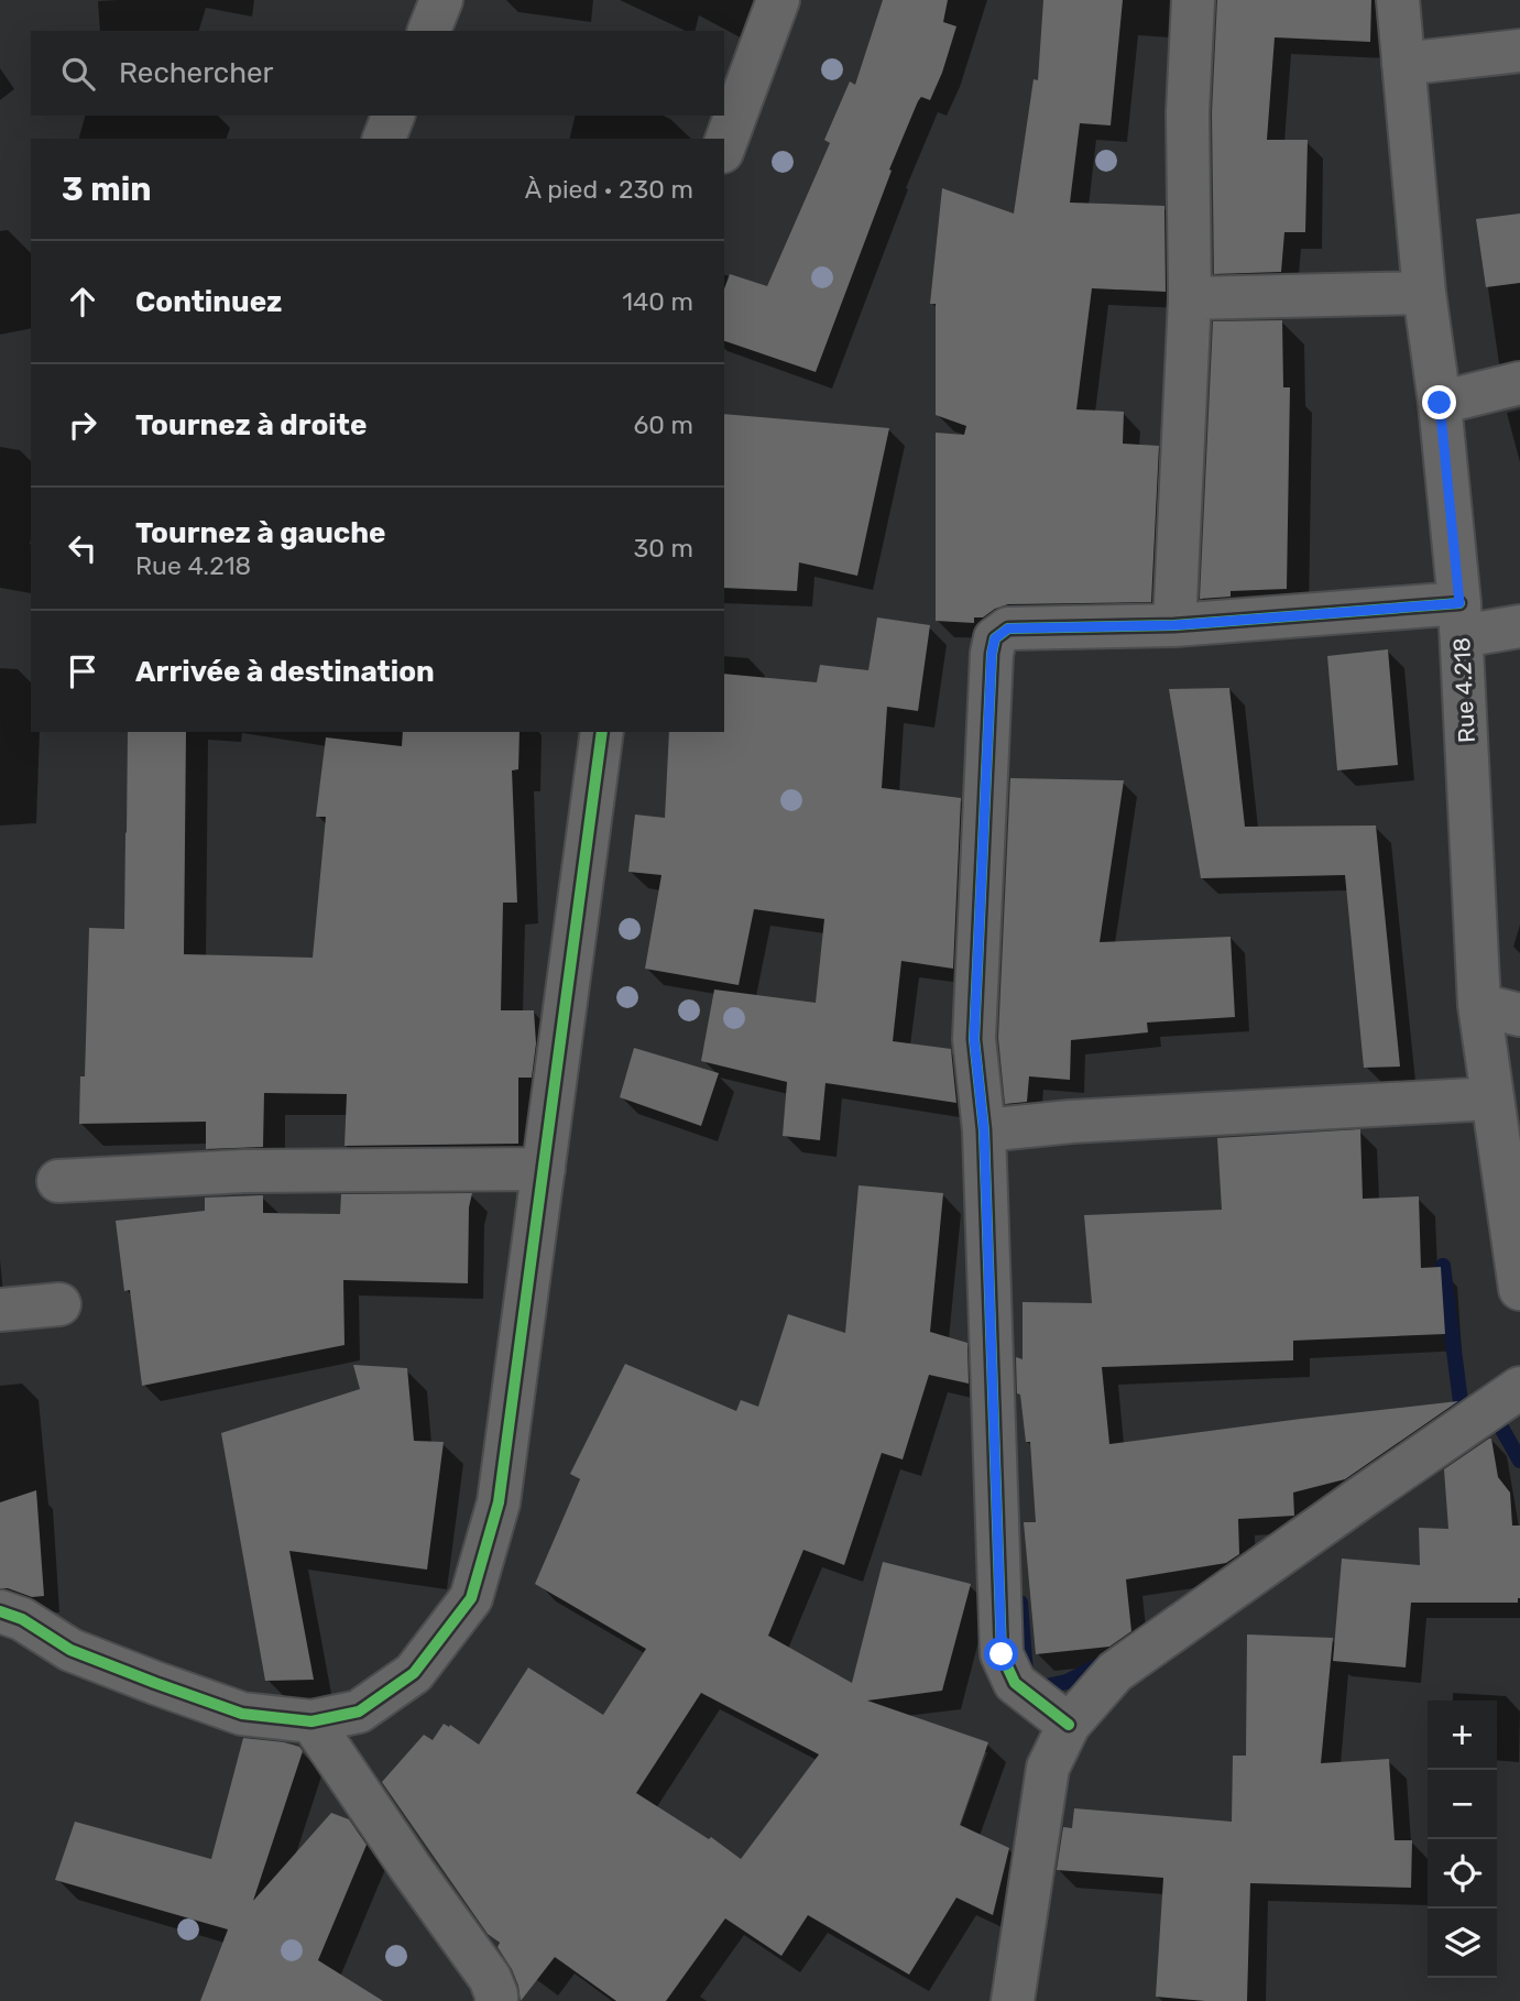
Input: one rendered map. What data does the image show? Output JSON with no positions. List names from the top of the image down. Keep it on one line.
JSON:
{"streets":{"street":["Rue 4.218"]},"page":{"search":"Rechercher","heading":["3 min","À pied · 230 m"],"list":[["Continuez","140 m"],["Tournez à droite","60 m"],["Tournez à gauche","Rue 4.218","30 m"],"Arrivée à destination"],"map_buttons":["+","−"]}}
